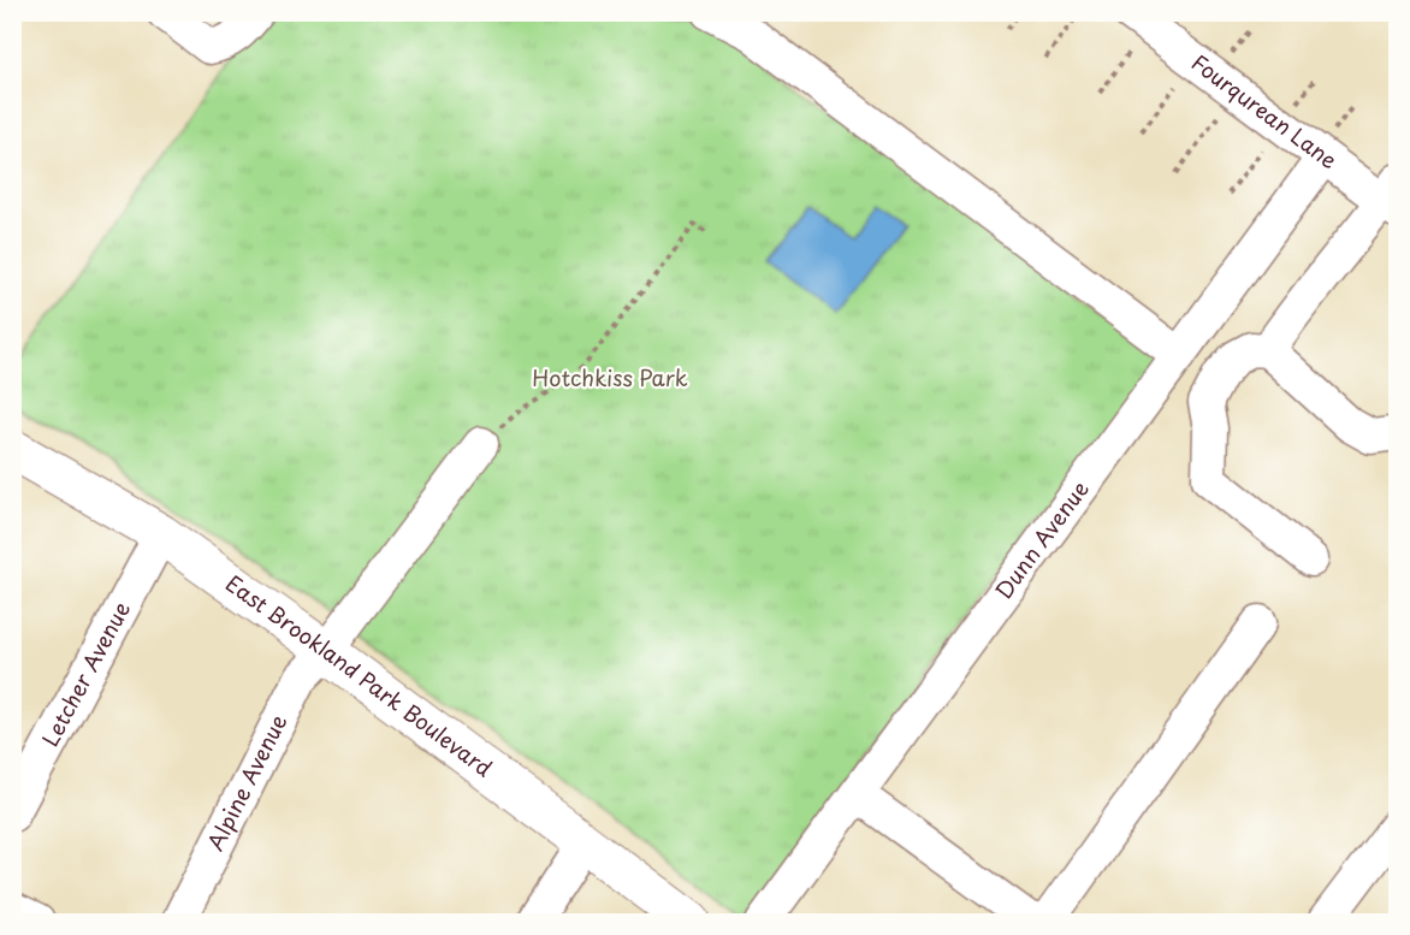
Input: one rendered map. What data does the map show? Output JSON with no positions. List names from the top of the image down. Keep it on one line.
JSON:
{"streets":{"main road":["East Brookland Park Boulevard"],"street":["Fourqurean Lane","Dunn Avenue","Letcher Avenue","Alpine Avenue"]},"crossings":[["Fourqurean Lane","Dunn Avenue"],["Letcher Avenue","East Brookland Park Boulevard"],["East Brookland Park Boulevard","Alpine Avenue"]],"parks":["Hotchkiss Park"]}
